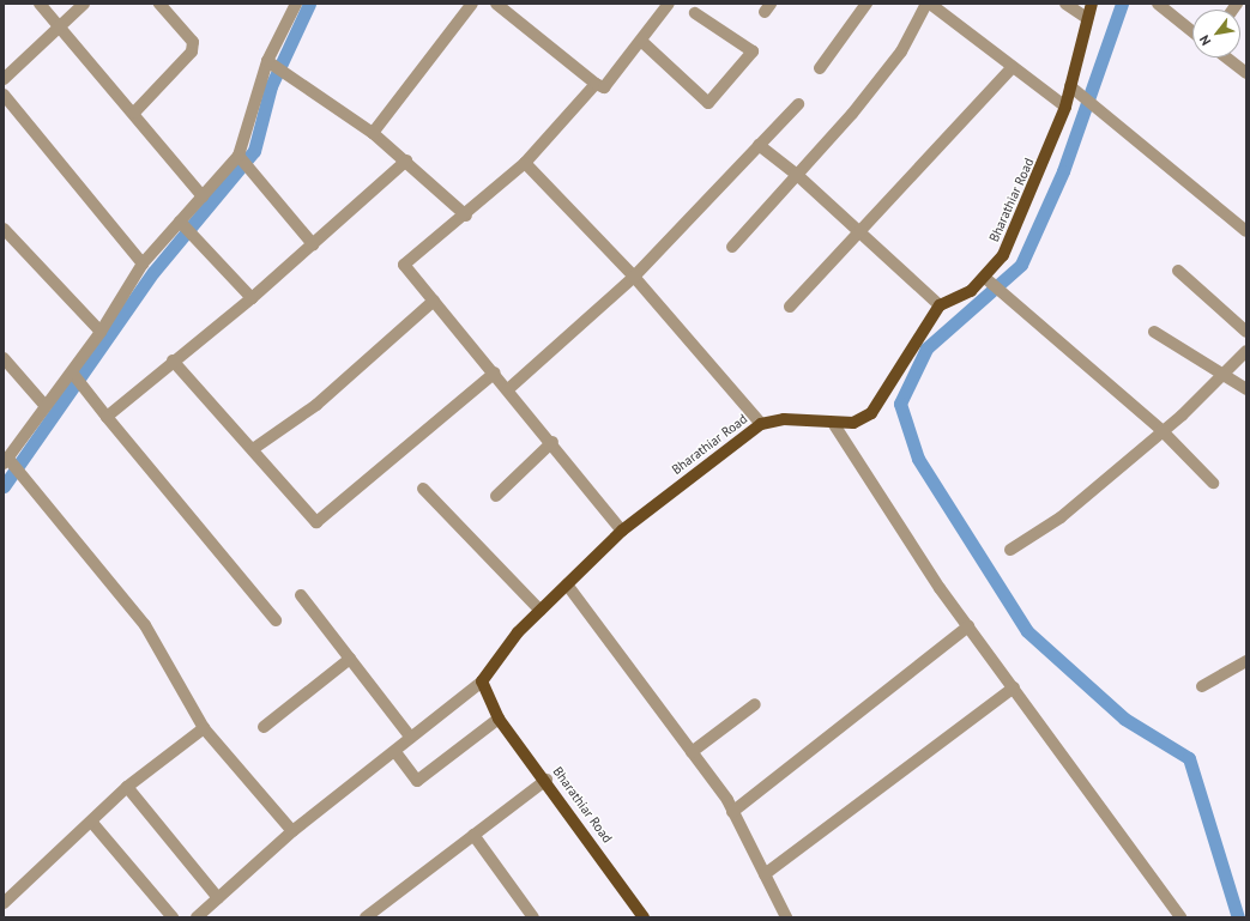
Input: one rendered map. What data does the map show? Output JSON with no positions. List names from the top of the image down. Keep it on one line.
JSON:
{"streets":{"main road":["Bharathiar Road"]},"north":"bottom left"}
